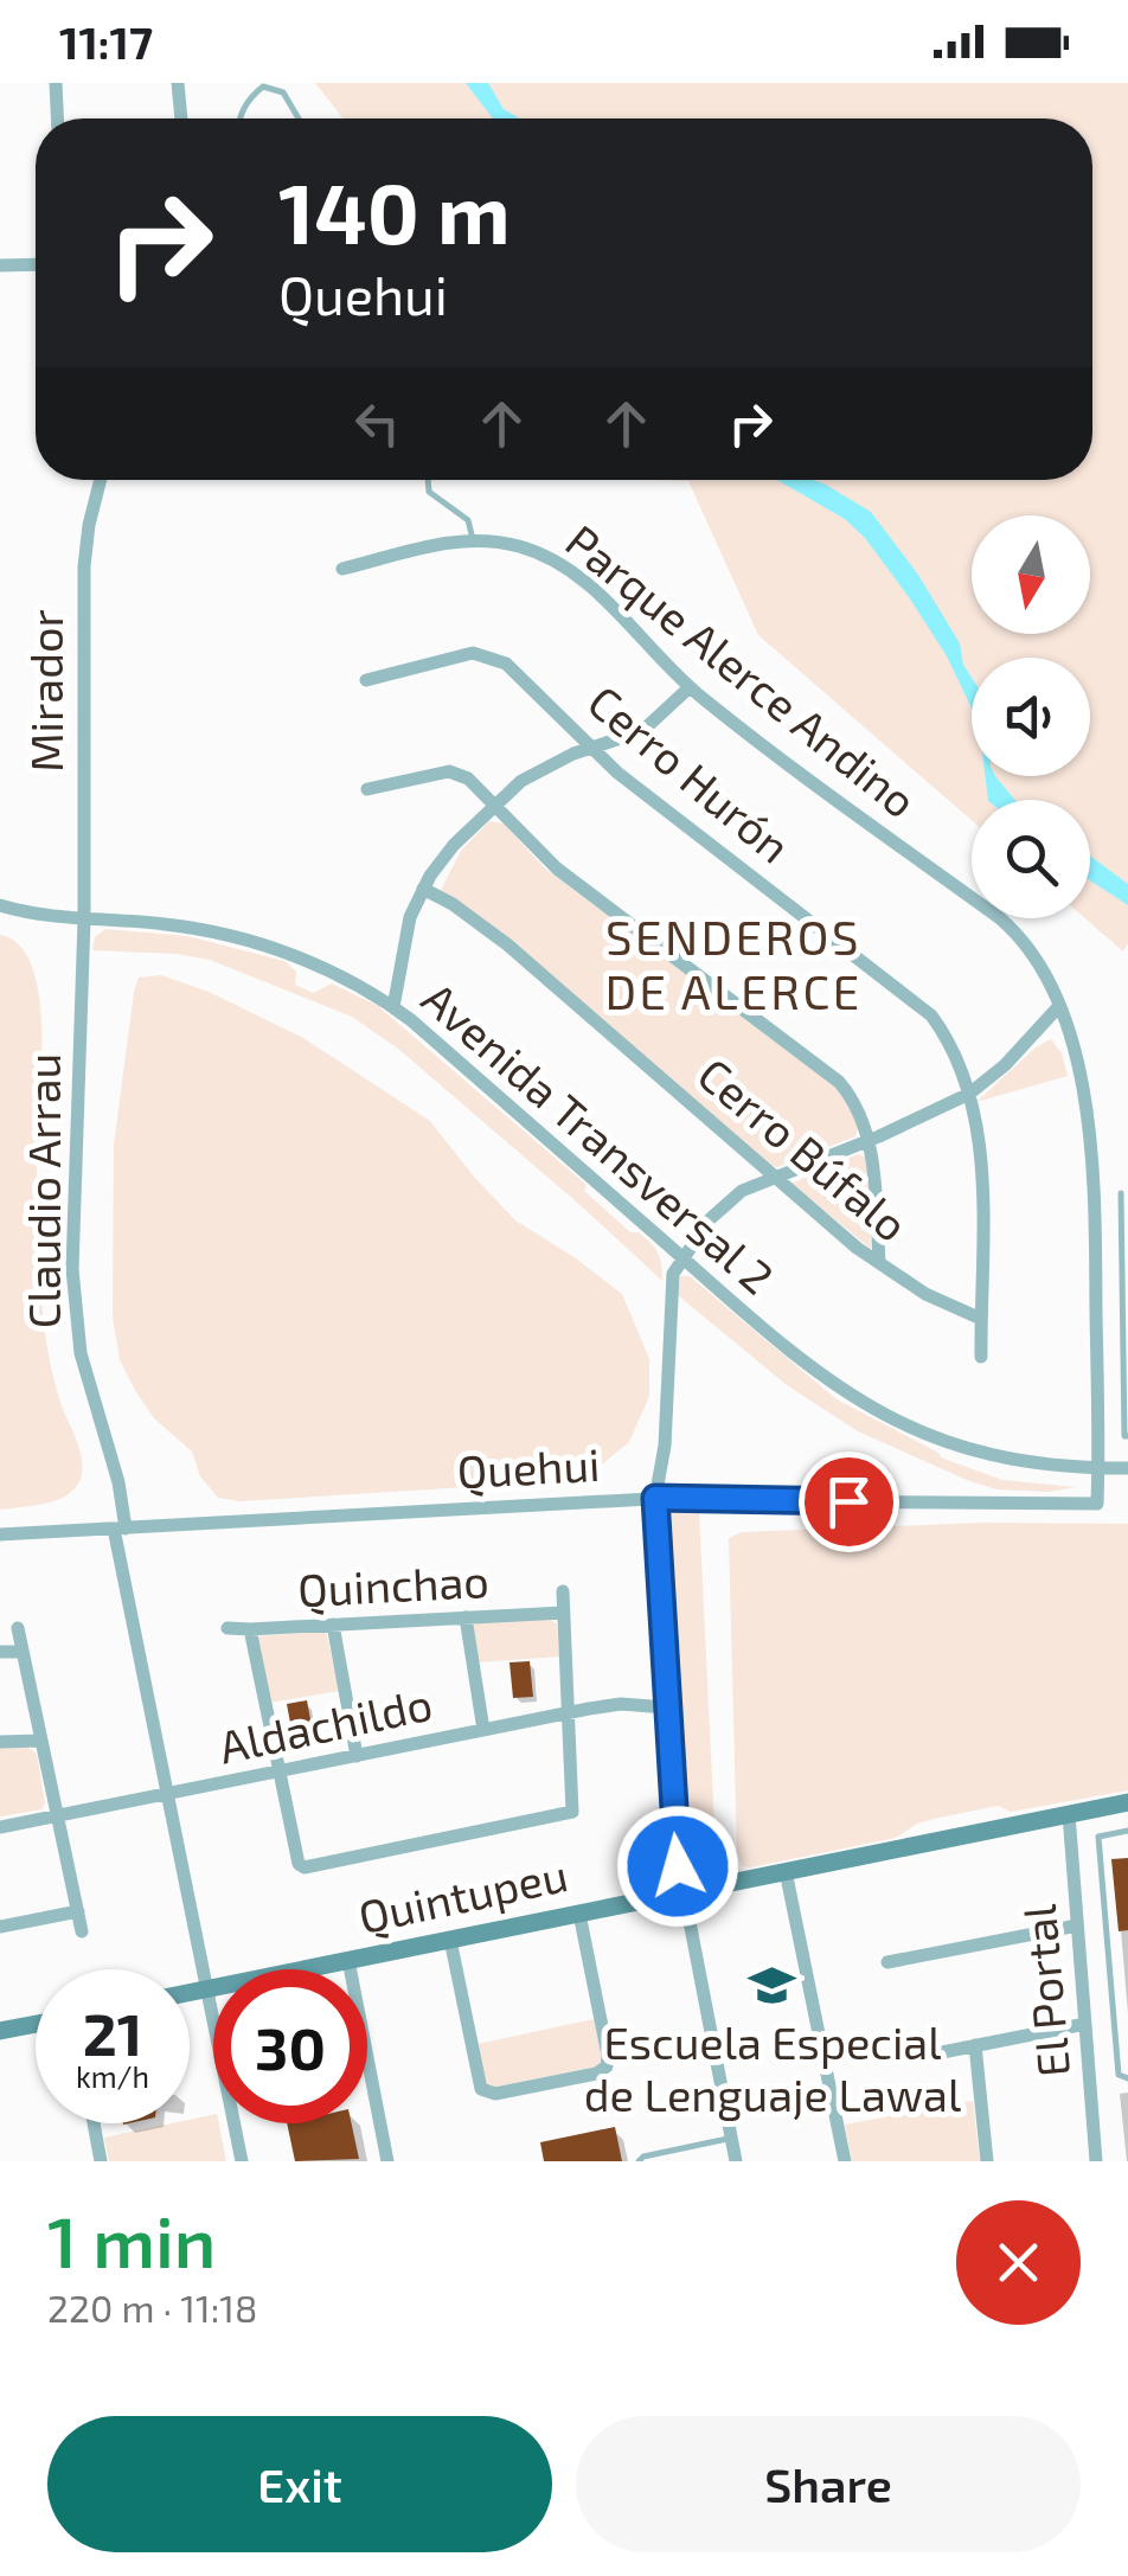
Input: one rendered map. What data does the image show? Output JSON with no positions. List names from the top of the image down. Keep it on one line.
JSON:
{"streets":{"street":["Parque Alerce Andino","Mirador","Cerro Hurón","Avenida Transversal 2","Cerro Búfalo","Claudio Arrau","Quehui","Quinchao","Aldachildo","Quintupeu","El Portal"]},"crossings":[["Parque Alerce Andino","Avenida Transversal 2"],["Parque Alerce Andino","Quehui"],["Mirador","Avenida Transversal 2"],["Mirador","Claudio Arrau"],["Cerro Hurón","Cerro Búfalo"],["Avenida Transversal 2","Claudio Arrau"],["Avenida Transversal 2","Quehui"],["Claudio Arrau","Quehui"],["Claudio Arrau","Aldachildo"],["Claudio Arrau","Quintupeu"],["Quintupeu","El Portal"]],"districts":["SENDEROS DE ALERCE"],"places":{"school or university":["Escuela Especial de Lenguaje Lawal"]},"north":"bottom","page":{"status":"11:17","turn":["140 m","Quehui"],"speed":"21 km/h","limit":"30","heading":["1 min","220 m · 11:18"],"buttons":["Exit","Share"]}}
